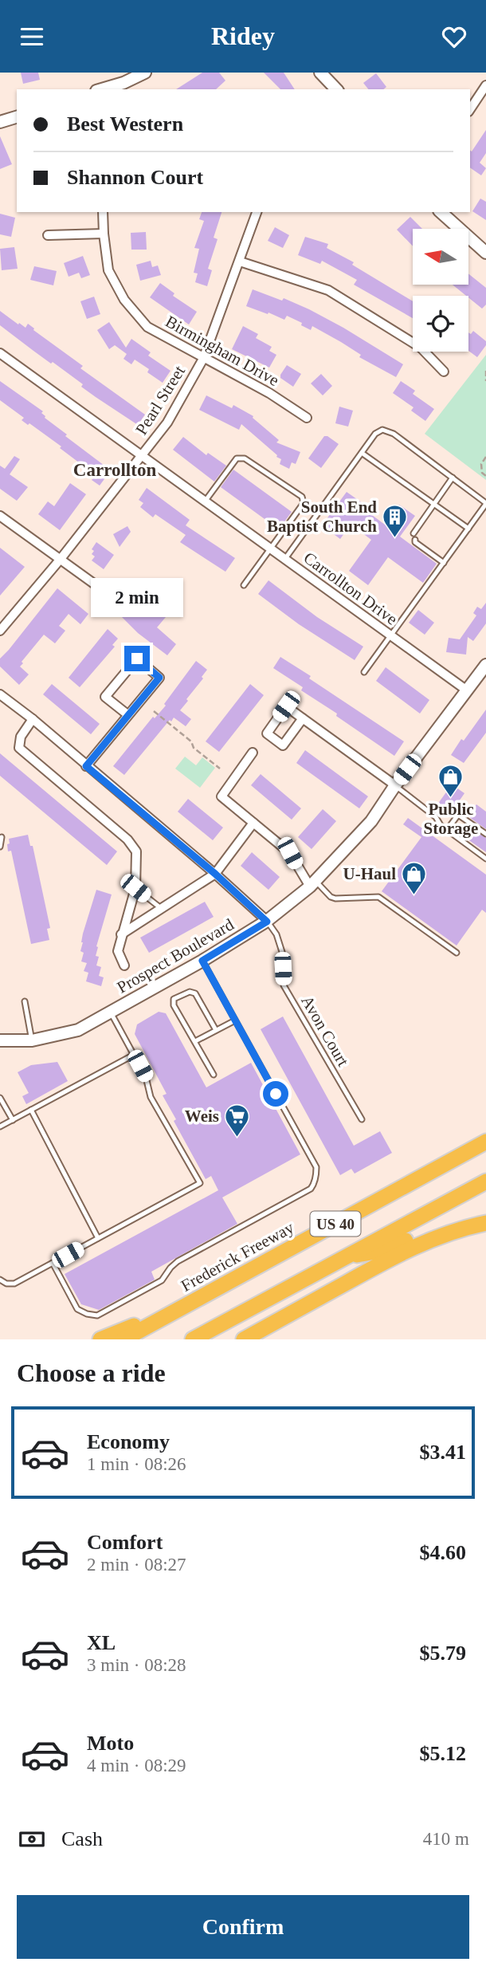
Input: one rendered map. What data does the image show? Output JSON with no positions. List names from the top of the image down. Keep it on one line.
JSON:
{"streets":{"highway":["US 40","Frederick Freeway"],"street":["Birmingham Drive","Pearl Street","Carrollton Drive","Prospect Boulevard"],"lane":["Avon Court"]},"crossings":[["Birmingham Drive","Pearl Street"],["Pearl Street","Carrollton Drive"],["Carrollton Drive","Prospect Boulevard"],["Prospect Boulevard","Avon Court"]],"districts":["Carrollton"],"places":{"building":["South End Baptist Church"],"shop":["Public Storage","U-Haul"],"supermarket":["Weis"]},"north":"left","page":{"header":"Ridey","banner":["Best Western","Shannon Court"],"bubble":"2 min","heading":"Choose a ride","list":[{"name":"Economy","note":"1 min · 08:26","value":"$3.41"},{"name":"Comfort","note":"2 min · 08:27","value":"$4.60"},{"name":"XL","note":"3 min · 08:28","value":"$5.79"},{"name":"Moto","note":"4 min · 08:29","value":"$5.12"}],"pay":["Cash","410 m"],"buttons":"Confirm"}}
